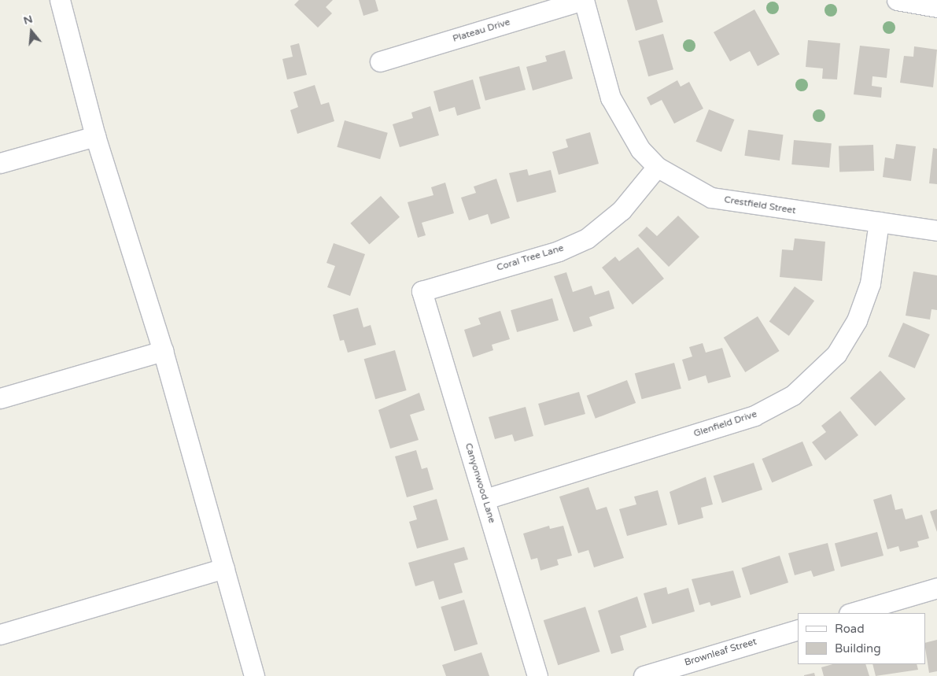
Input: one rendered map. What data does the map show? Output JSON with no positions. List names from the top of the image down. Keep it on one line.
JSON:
{"streets":{"street":["Plateau Drive","Crestfield Street","Coral Tree Lane","Glenfield Drive","Canyonwood Lane","Brownleaf Street"]},"crossings":[["Plateau Drive","Crestfield Street"],["Crestfield Street","Coral Tree Lane"],["Crestfield Street","Glenfield Drive"],["Coral Tree Lane","Canyonwood Lane"],["Glenfield Drive","Canyonwood Lane"]],"legend":["Road","Building"],"north":"top"}
